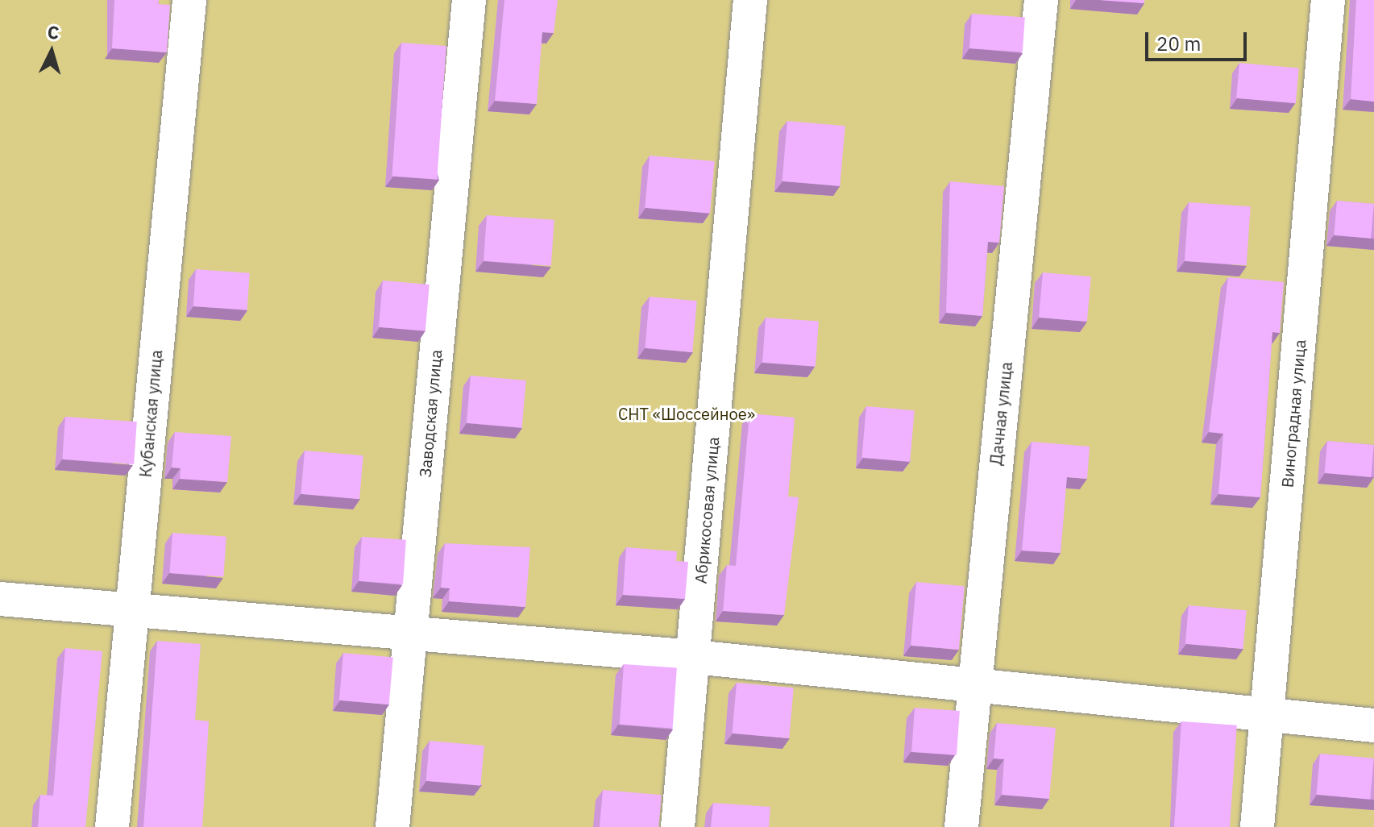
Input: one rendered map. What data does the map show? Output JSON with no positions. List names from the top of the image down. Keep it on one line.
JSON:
{"streets":{"street":["Кубанская улица","Заводская улица","Дачная улица","Виноградная улица","Абрикосовая улица"]},"parks":["СНТ «Шоссейное»"],"scale_bar":"20 m","north":"top"}
